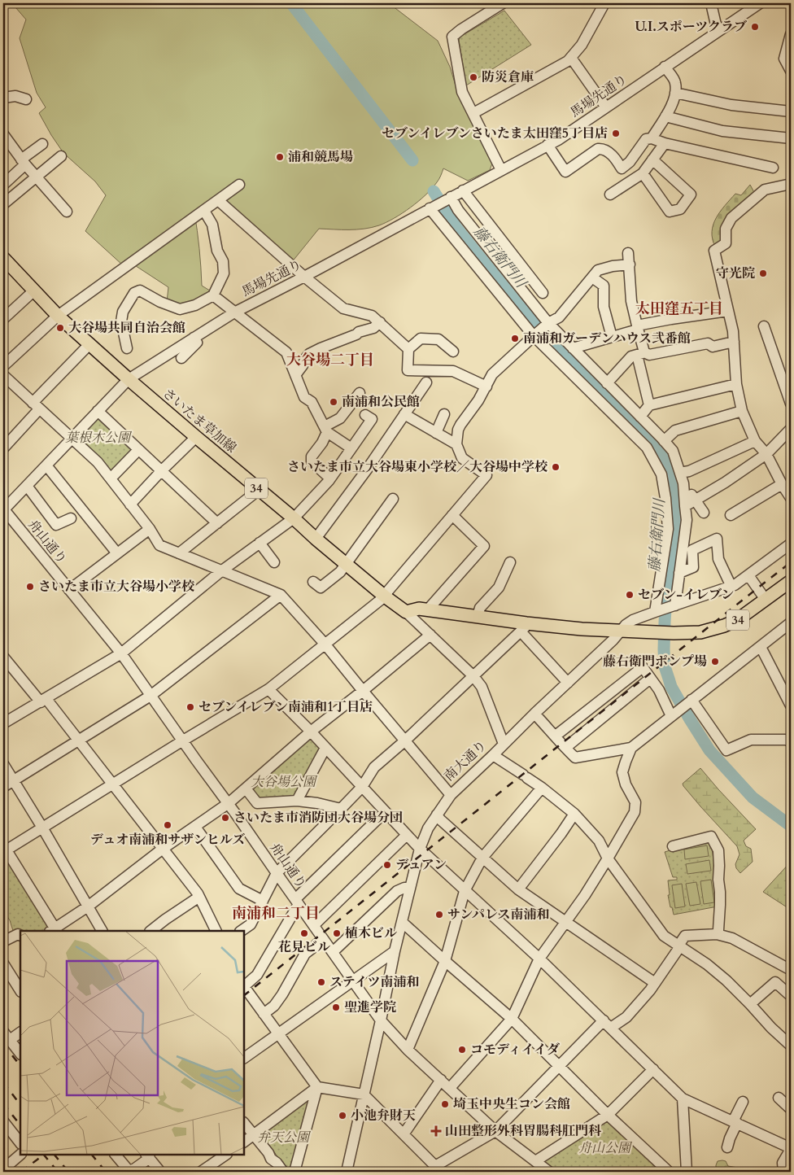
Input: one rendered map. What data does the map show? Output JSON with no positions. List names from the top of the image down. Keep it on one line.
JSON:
{"streets":{"main road":["さいたま草加線","34"],"street":["馬場先通り","舟山通り","南大通り"]},"crossings":[["馬場先通り","さいたま草加線"],["馬場先通り","舟山通り"],["さいたま草加線","34"],["34","南大通り"],["舟山通り","南大通り"]],"districts":["太田窪五丁目","大谷場二丁目","南浦和二丁目"],"water":["藤右衛門川"],"parks":["葉根木公園","大谷場公園","弁天公園","舟山公園"],"places":{"other":["U.I.スポーツクラブ","防災倉庫","セブンイレブンさいたま太田窪5丁目店","浦和競馬場","守光院","大谷場共同自治会館","南浦和ガーデンハウス弐番館","南浦和公民館","さいたま市立大谷場東小学校／大谷場中学校","さいたま市立大谷場小学校","セブン-イレブン","藤右衛門ポンプ場","セブンイレブン南浦和1丁目店","さいたま市消防団大谷場分団","デュオ南浦和サザンヒルズ","デュアン","サンパレス南浦和","花見ビル","植木ビル","ステイツ南浦和","聖進学院","コモディイイダ","埼玉中央生コン会館","小池弁財天"],"health":["山田整形外科胃腸科肛門科"]}}
